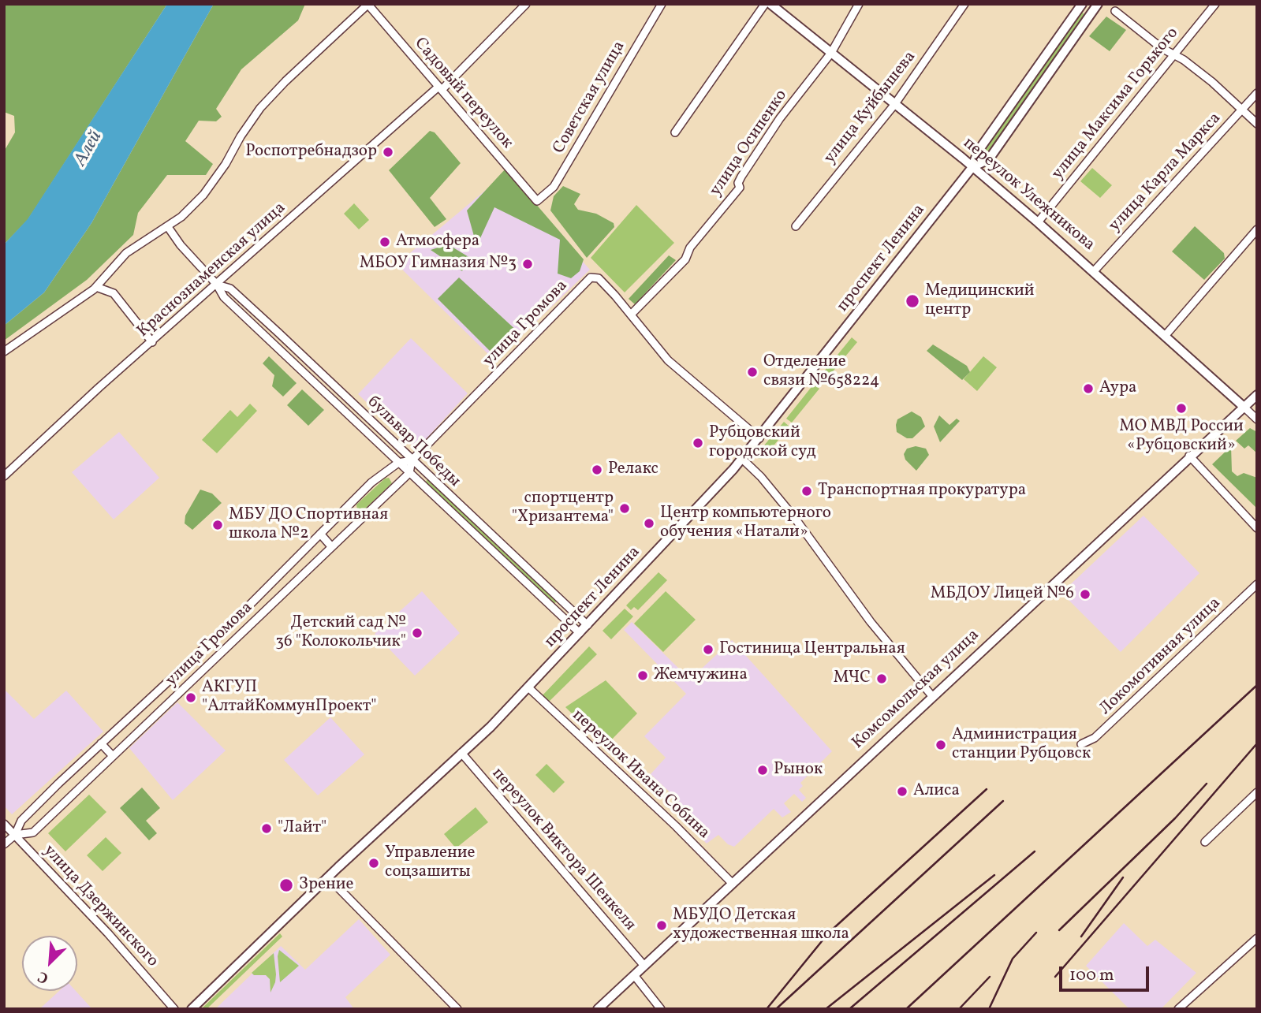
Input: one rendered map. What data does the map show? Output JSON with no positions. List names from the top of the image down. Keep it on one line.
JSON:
{"streets":{"main road":["переулок Улежникова","проспект Ленина","Комсомольская улица"],"street":["Садовый переулок","Советская улица","улица Максима Горького","улица Куйбышева","улица Осипенко","улица Карла Маркса","Краснознаменская улица","улица Громова","бульвар Победы","Локомотивная улица","переулок Ивана Собина","переулок Виктора Шенкеля","улица Дзержинского"]},"crossings":[["Садовый переулок","Советская улица"],["Садовый переулок","Краснознаменская улица"],["улица Максима Горького","переулок Улежникова"],["улица Куйбышева","переулок Улежникова"],["улица Осипенко","переулок Улежникова"],["улица Осипенко","улица Громова"],["улица Карла Маркса","переулок Улежникова"],["переулок Улежникова","проспект Ленина"],["переулок Улежникова","Комсомольская улица"],["проспект Ленина","бульвар Победы"],["проспект Ленина","переулок Ивана Собина"],["проспект Ленина","переулок Виктора Шенкеля"],["Краснознаменская улица","бульвар Победы"],["улица Громова","бульвар Победы"],["улица Громова","улица Дзержинского"],["Комсомольская улица","переулок Ивана Собина"],["Комсомольская улица","переулок Виктора Шенкеля"]],"water":["Алей"],"places":["Роспотребнадзор","Атмосфера","МБОУ Гимназия №3","Медицинский центр","Отделение связи №658224","Аура","МО МВД России «Рубцовский»","Рубцовский городской суд","Релакс","Транспортная прокуратура","спортцентр \"Хризантема\"","Центр компьютерного обучения «Натали»","МБУ ДО Спортивная школа №2","МБДОУ Лицей №6","Детский сад № 36 \"Колокольчик\"","Гостиница Центральная","Жемчужина","МЧС","АКГУП \"АлтайКоммунПроект\"","Администрация станции Рубцовск","Рынок","Алиса","\"Лайт\"","Управление соцзашиты","Зрение","МБУДО Детская художественная школа"],"scale_bar":"100 m","north":"bottom left"}
